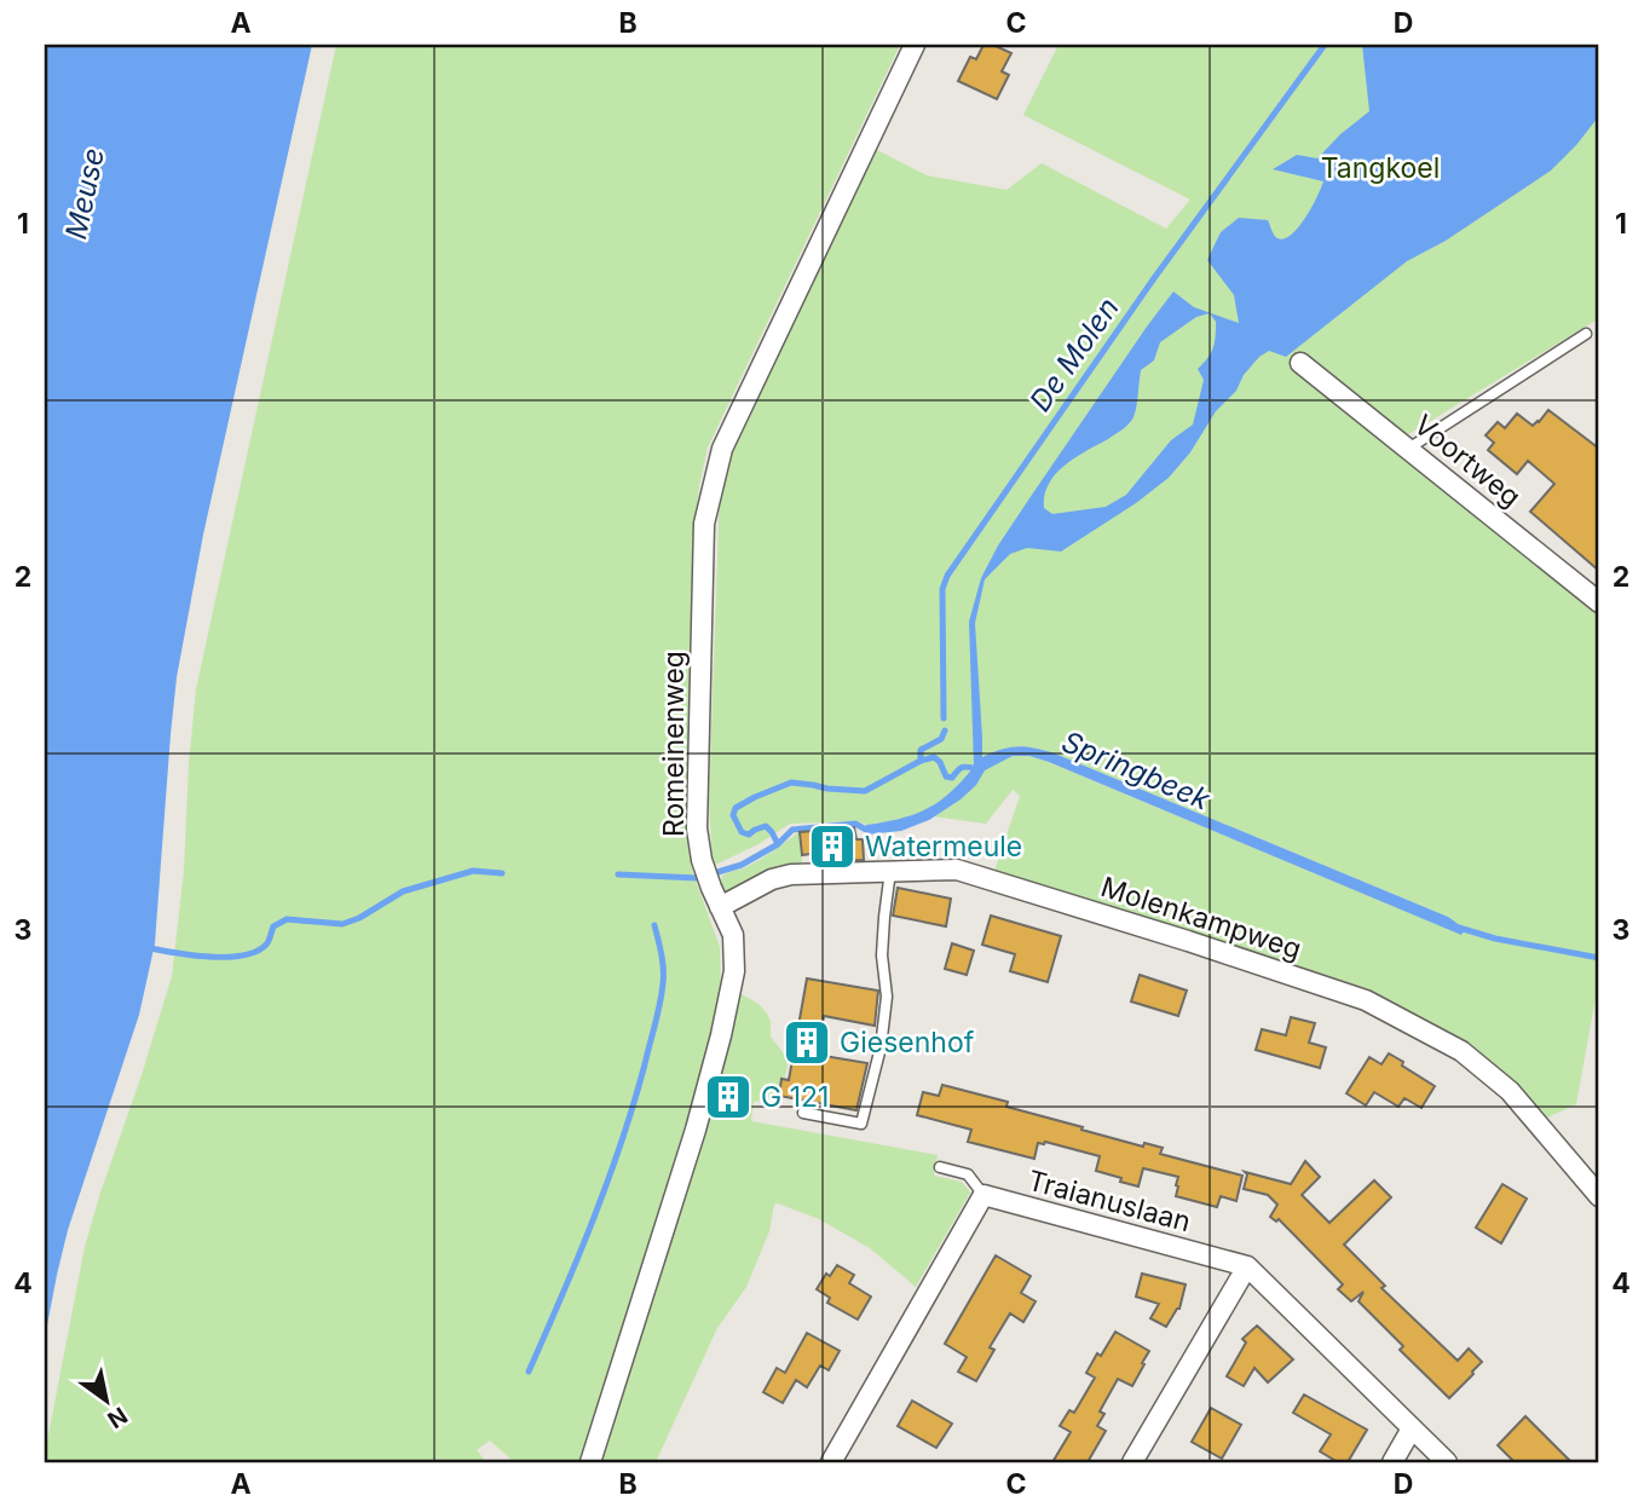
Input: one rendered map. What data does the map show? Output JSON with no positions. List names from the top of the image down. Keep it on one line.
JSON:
{"streets":{"street":["Voortweg","Romeinenweg","Molenkampweg","Traianuslaan"]},"crossings":[["Romeinenweg","Molenkampweg"]],"water":["Meuse","De Molen","Springbeek"],"parks":["Tangkoel"],"places":{"building":["Watermeule","Giesenhof","G 121"]},"north":"bottom right","grid":{"columns":["A","B","C","D"],"rows":["1","2","3","4"]}}
